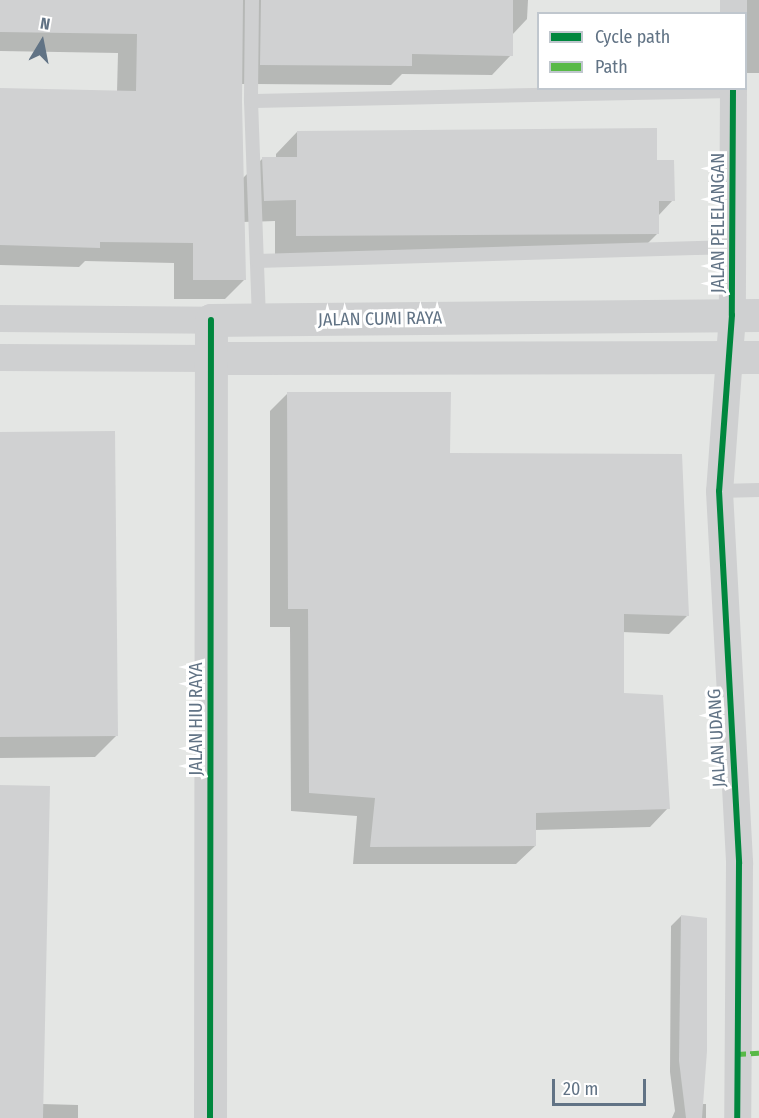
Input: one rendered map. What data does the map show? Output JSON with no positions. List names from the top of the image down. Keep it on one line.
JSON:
{"streets":{"street":["JALAN PELELANGAN","JALAN CUMI RAYA","JALAN HIU RAYA","JALAN UDANG"]},"crossings":[["JALAN PELELANGAN","JALAN CUMI RAYA"],["JALAN PELELANGAN","JALAN UDANG"],["JALAN CUMI RAYA","JALAN HIU RAYA"]],"legend":["Cycle path","Path"],"scale_bar":"20 m","north":"top"}
